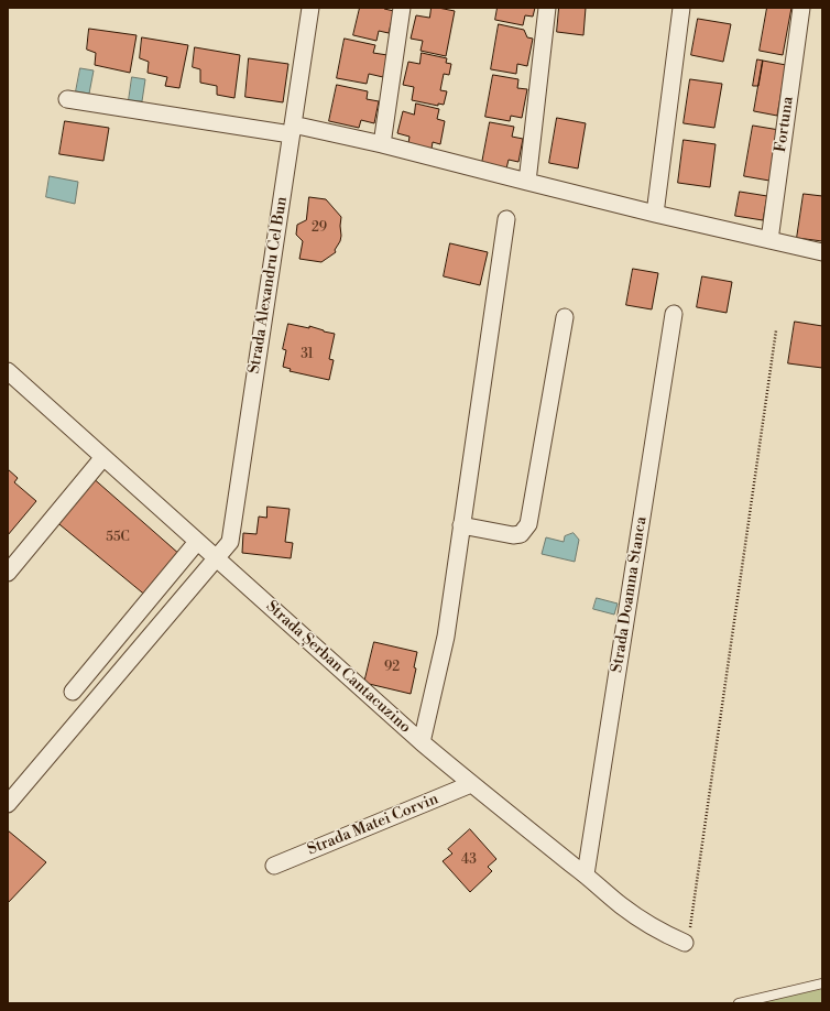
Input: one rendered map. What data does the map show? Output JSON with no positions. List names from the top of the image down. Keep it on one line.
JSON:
{"streets":{"street":["Fortuna","Strada Alexandru Cel Bun","Strada Doamna Stanca","Strada Șerban Cantacuzino","Strada Matei Corvin"]},"crossings":[["Strada Alexandru Cel Bun","Strada Șerban Cantacuzino"],["Strada Doamna Stanca","Strada Șerban Cantacuzino"],["Strada Șerban Cantacuzino","Strada Matei Corvin"]],"house_numbers":["29","31","55C","92","43"]}
